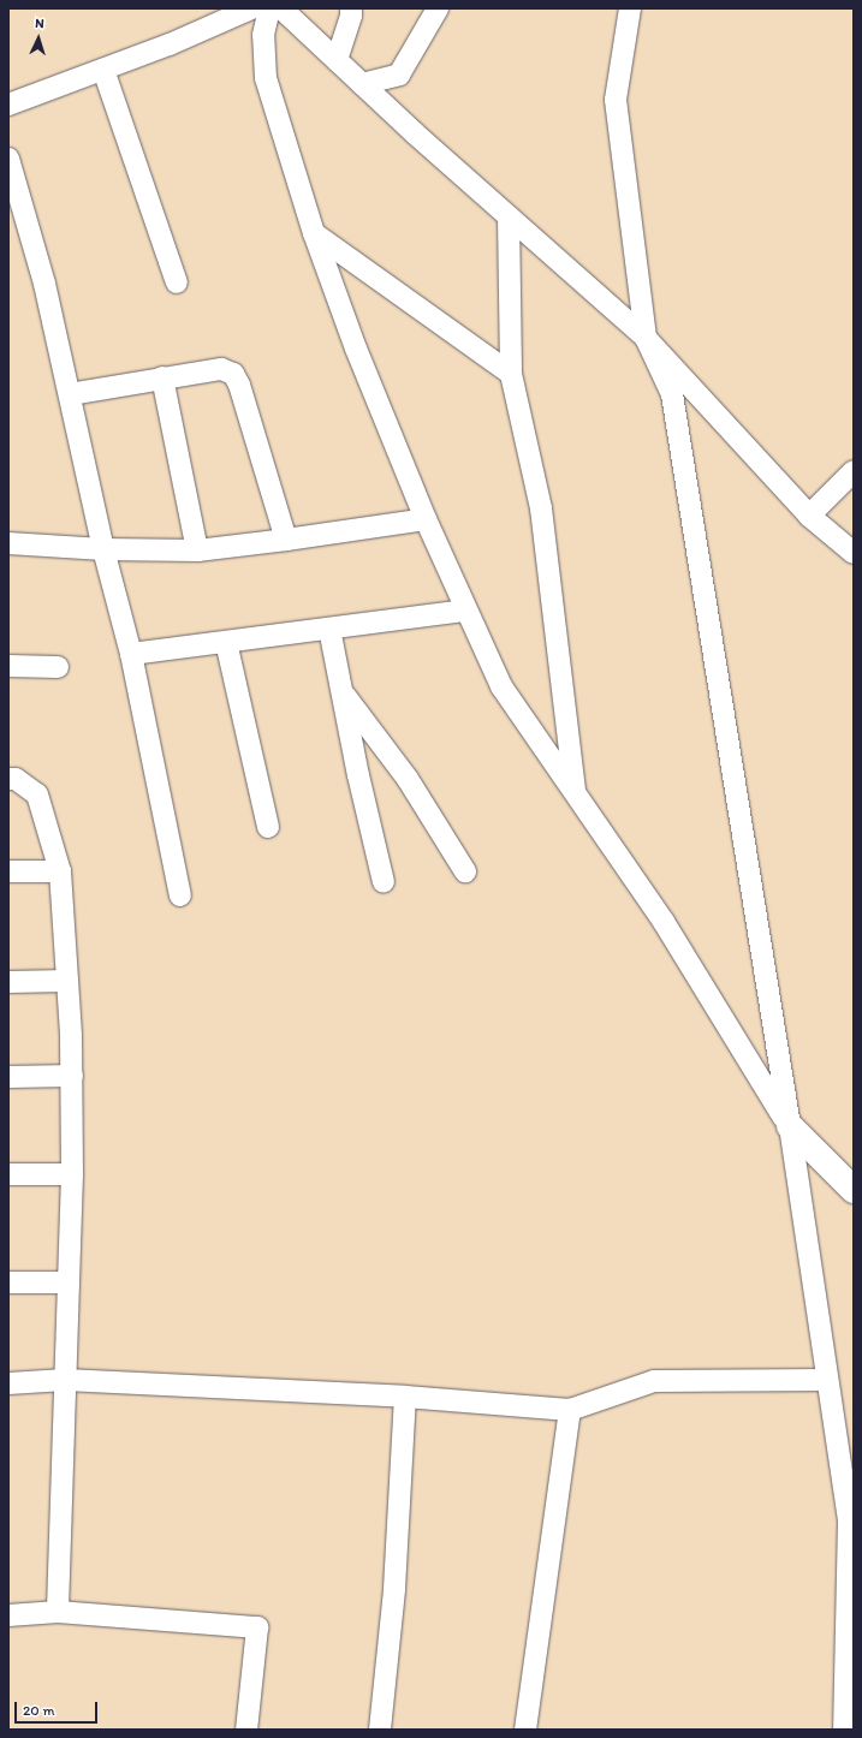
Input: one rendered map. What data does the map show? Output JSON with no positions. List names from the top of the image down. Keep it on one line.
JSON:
{"scale_bar":"20 m","north":"top"}
